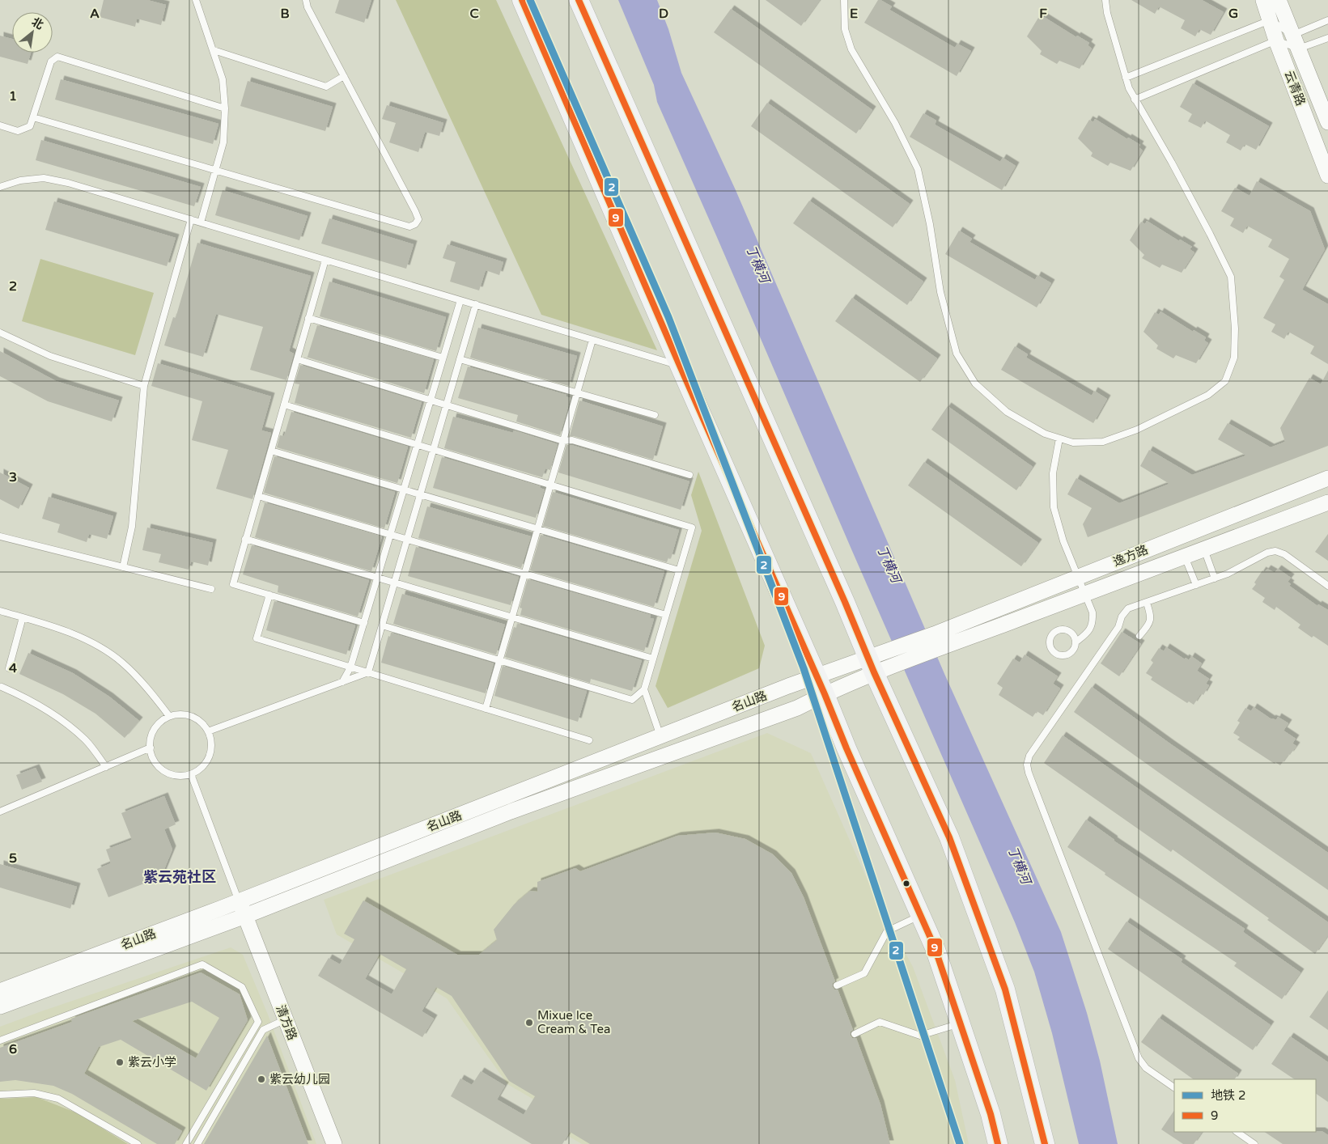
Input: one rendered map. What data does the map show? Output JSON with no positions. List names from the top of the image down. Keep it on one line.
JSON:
{"streets":{"street":["云青路","逸方路","名山路","清方路"]},"crossings":[["逸方路","名山路"],["名山路","清方路"]],"districts":["紫云苑社区"],"water":["丁横河"],"places":["Mixue Ice Cream & Tea","紫云小学","紫云幼儿园"],"lines":["metro line 2","transit line 9"],"legend":["地铁 2","9"],"north":"top right","grid":{"columns":["A","B","C","D","E","F","G"],"rows":["1","2","3","4","5","6"]}}
